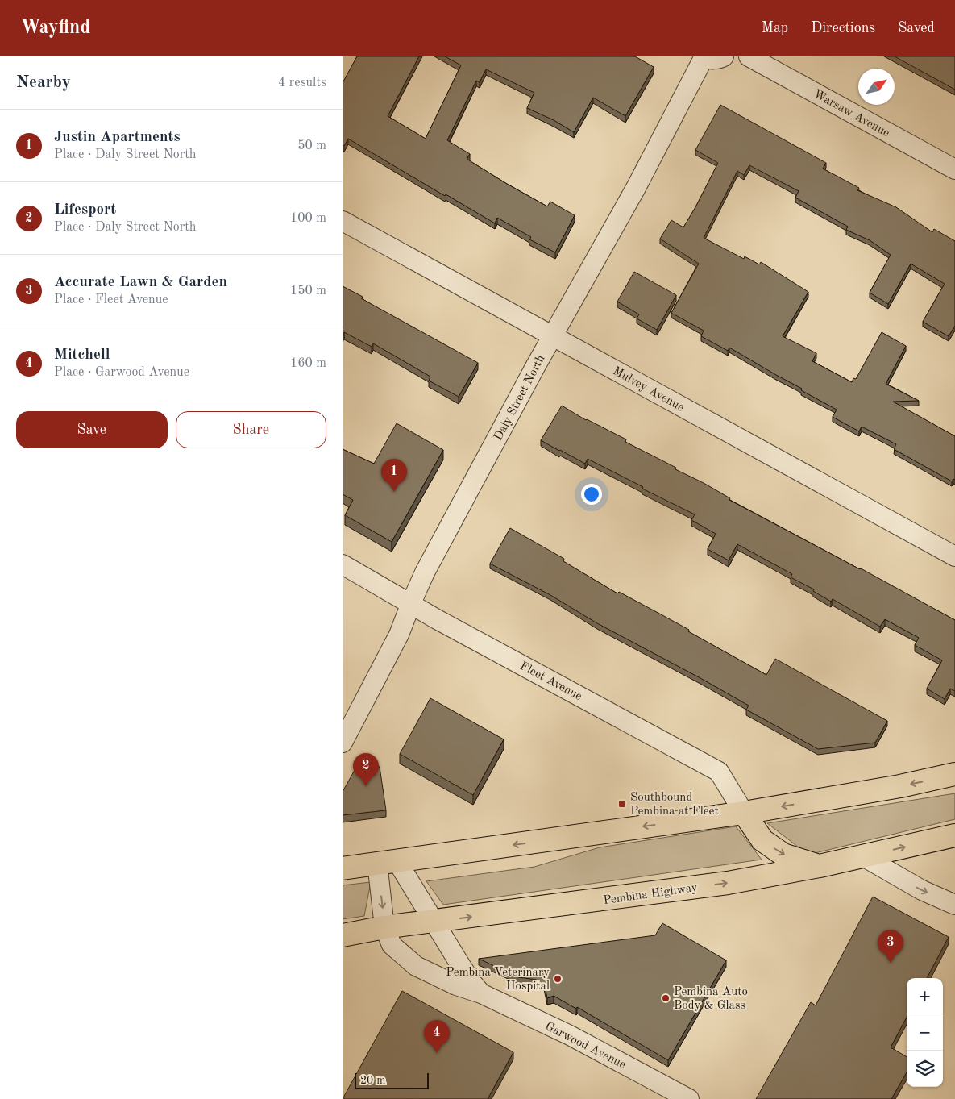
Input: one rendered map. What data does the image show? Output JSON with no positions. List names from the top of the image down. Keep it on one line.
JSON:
{"streets":{"main road":["Pembina Highway"],"street":["Warsaw Avenue","Mulvey Avenue","Daly Street North","Fleet Avenue","Garwood Avenue"]},"crossings":[["Mulvey Avenue","Daly Street North"],["Daly Street North","Fleet Avenue"],["Pembina Highway","Garwood Avenue"]],"places":{"transit":["Southbound Pembina at Fleet"],"other":["Pembina Veterinary Hospital","Pembina Auto Body & Glass"]},"scale_bar":"20 m","north":"top right","page":{"header":"Wayfind","nav":["Map","Directions","Saved"],"heading":["Nearby","4 results"],"list":[{"mark":"1","name":"Justin Apartments","note":"Place · Daly Street North","value":"50 m"},{"mark":"2","name":"Lifesport","note":"Place · Daly Street North","value":"100 m"},{"mark":"3","name":"Accurate Lawn & Garden","note":"Place · Fleet Avenue","value":"150 m"},{"mark":"4","name":"Mitchell","note":"Place · Garwood Avenue","value":"160 m"}],"buttons":["Save","Share"],"pins":["1","2","3","4"],"map_buttons":["+","−"],"scale":"20 m"}}
